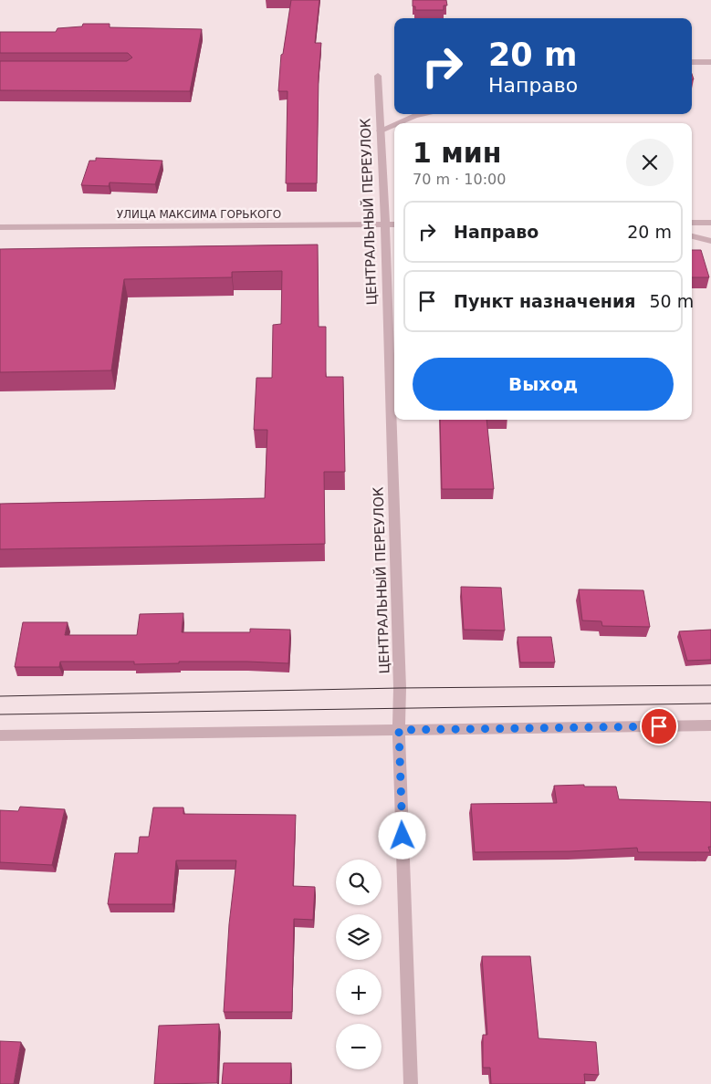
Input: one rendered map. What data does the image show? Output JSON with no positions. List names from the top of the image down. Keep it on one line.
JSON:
{"streets":{"street":["ЦЕНТРАЛЬНЫЙ ПЕРЕУЛОК","УЛИЦА МАКСИМА ГОРЬКОГО"]},"crossings":[["ЦЕНТРАЛЬНЫЙ ПЕРЕУЛОК","УЛИЦА МАКСИМА ГОРЬКОГО"]],"page":{"turn":["20 m","Направо"],"heading":["1 мин","70 m · 10:00"],"list":[{"name":"Направо","value":"20 m"},{"name":"Пункт назначения","value":"50 m"}],"buttons":"Выход","map_buttons":["+","−"]}}
